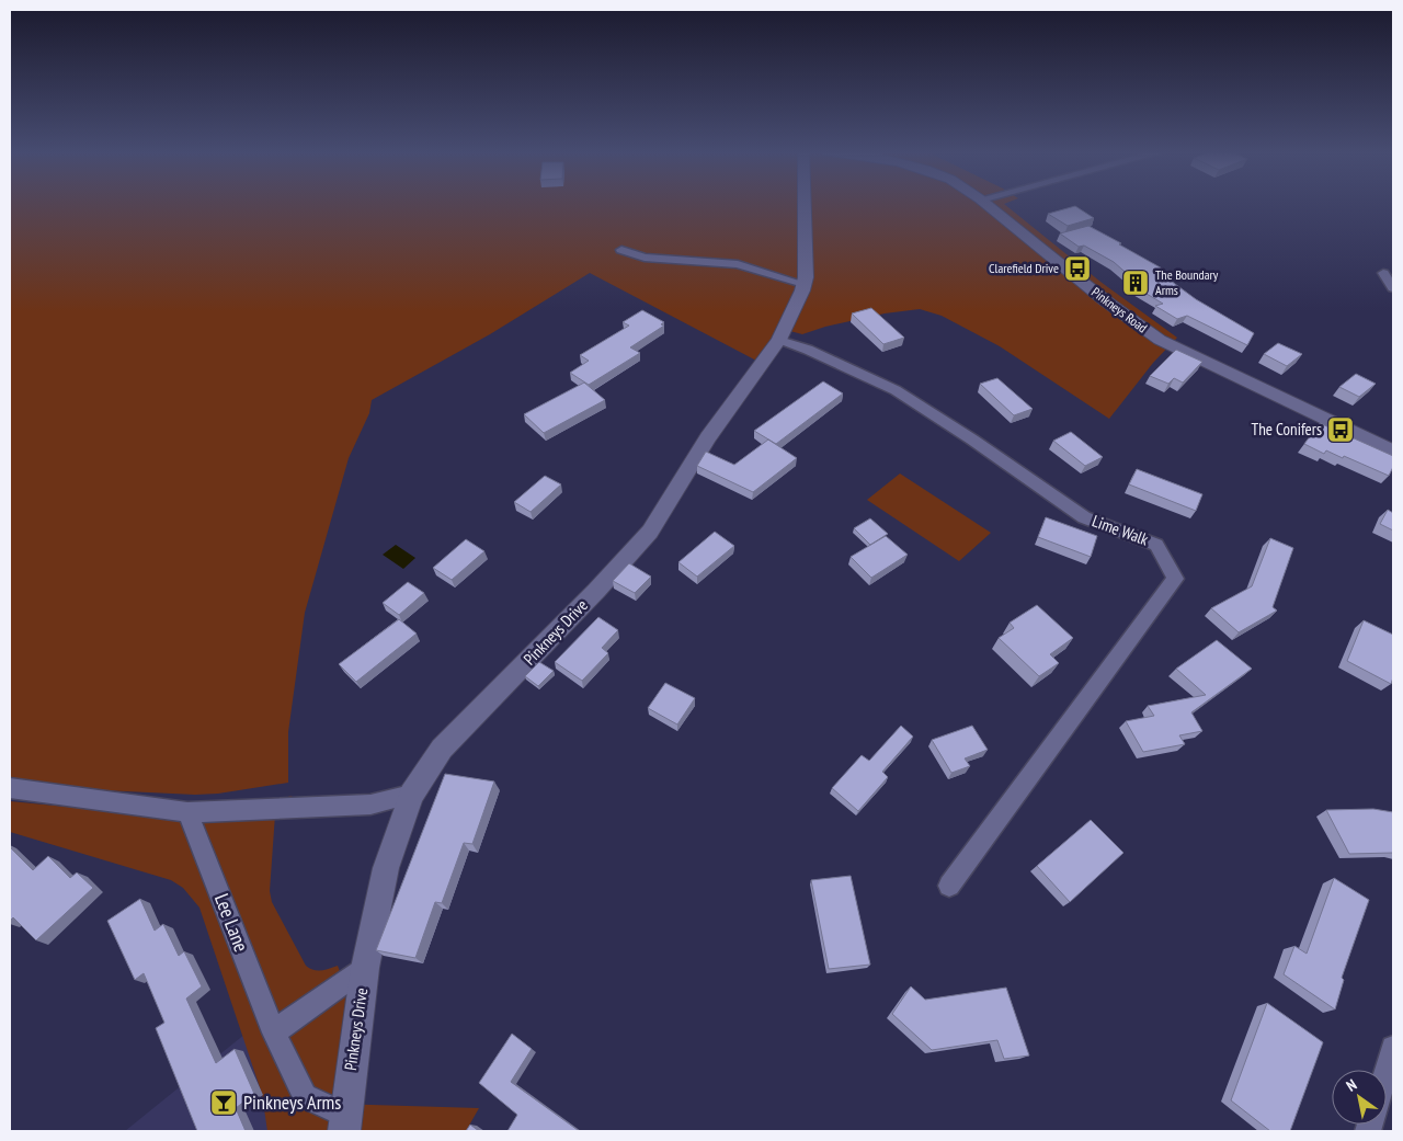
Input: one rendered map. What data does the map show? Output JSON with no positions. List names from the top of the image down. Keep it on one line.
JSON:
{"streets":{"street":["Pinkneys Road","Lime Walk","Pinkneys Drive","Lee Lane"]},"crossings":[["Lime Walk","Pinkneys Drive"],["Pinkneys Drive","Lee Lane"]],"places":{"bus stop":["Clarefield Drive","The Conifers"],"building":["The Boundary Arms"],"bar":["Pinkneys Arms"]},"north":"top left"}
